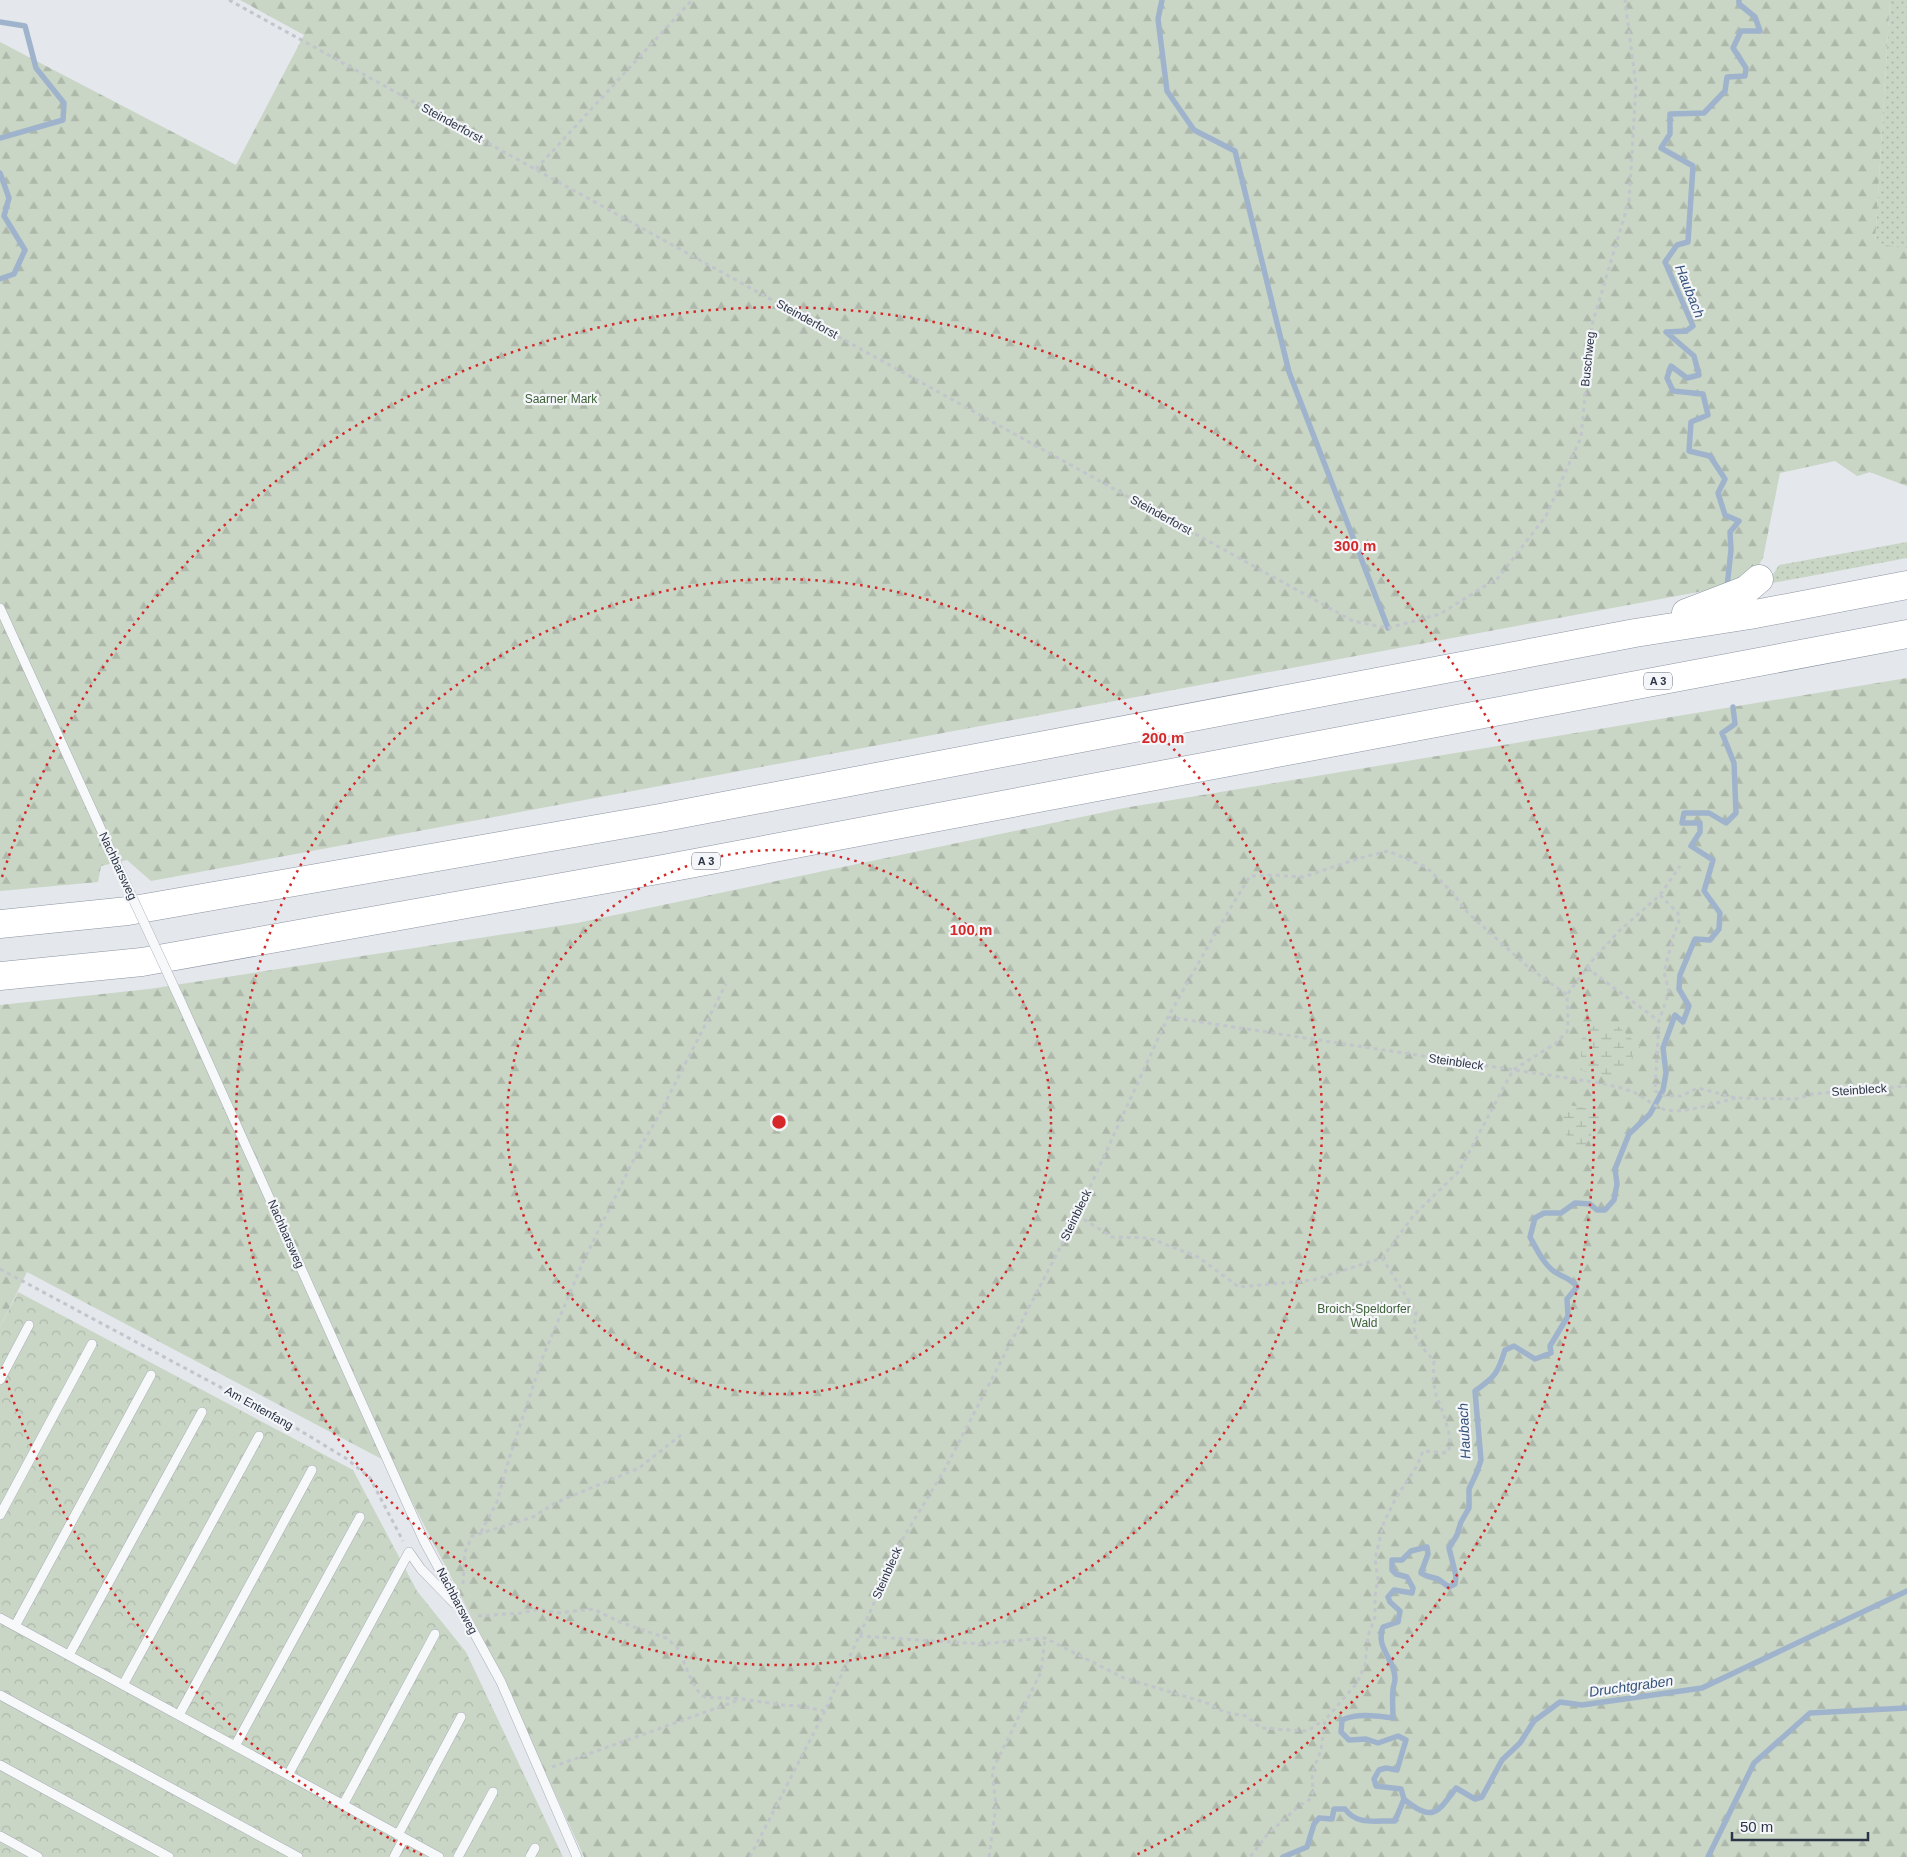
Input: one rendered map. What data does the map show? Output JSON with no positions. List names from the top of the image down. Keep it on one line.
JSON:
{"streets":{"highway":["A 3"],"lane":["Nachbarsweg"],"path":["Steinderforst","Buschweg","Steinbleck","Am Entenfang"]},"crossings":[["Steinderforst","Buschweg"]],"water":["Haubach","Druchtgraben"],"parks":["Saarner Mark","Broich-Speldorfer Wald"],"scale_bar":"50 m","rings":["300 m","200 m","100 m"]}
